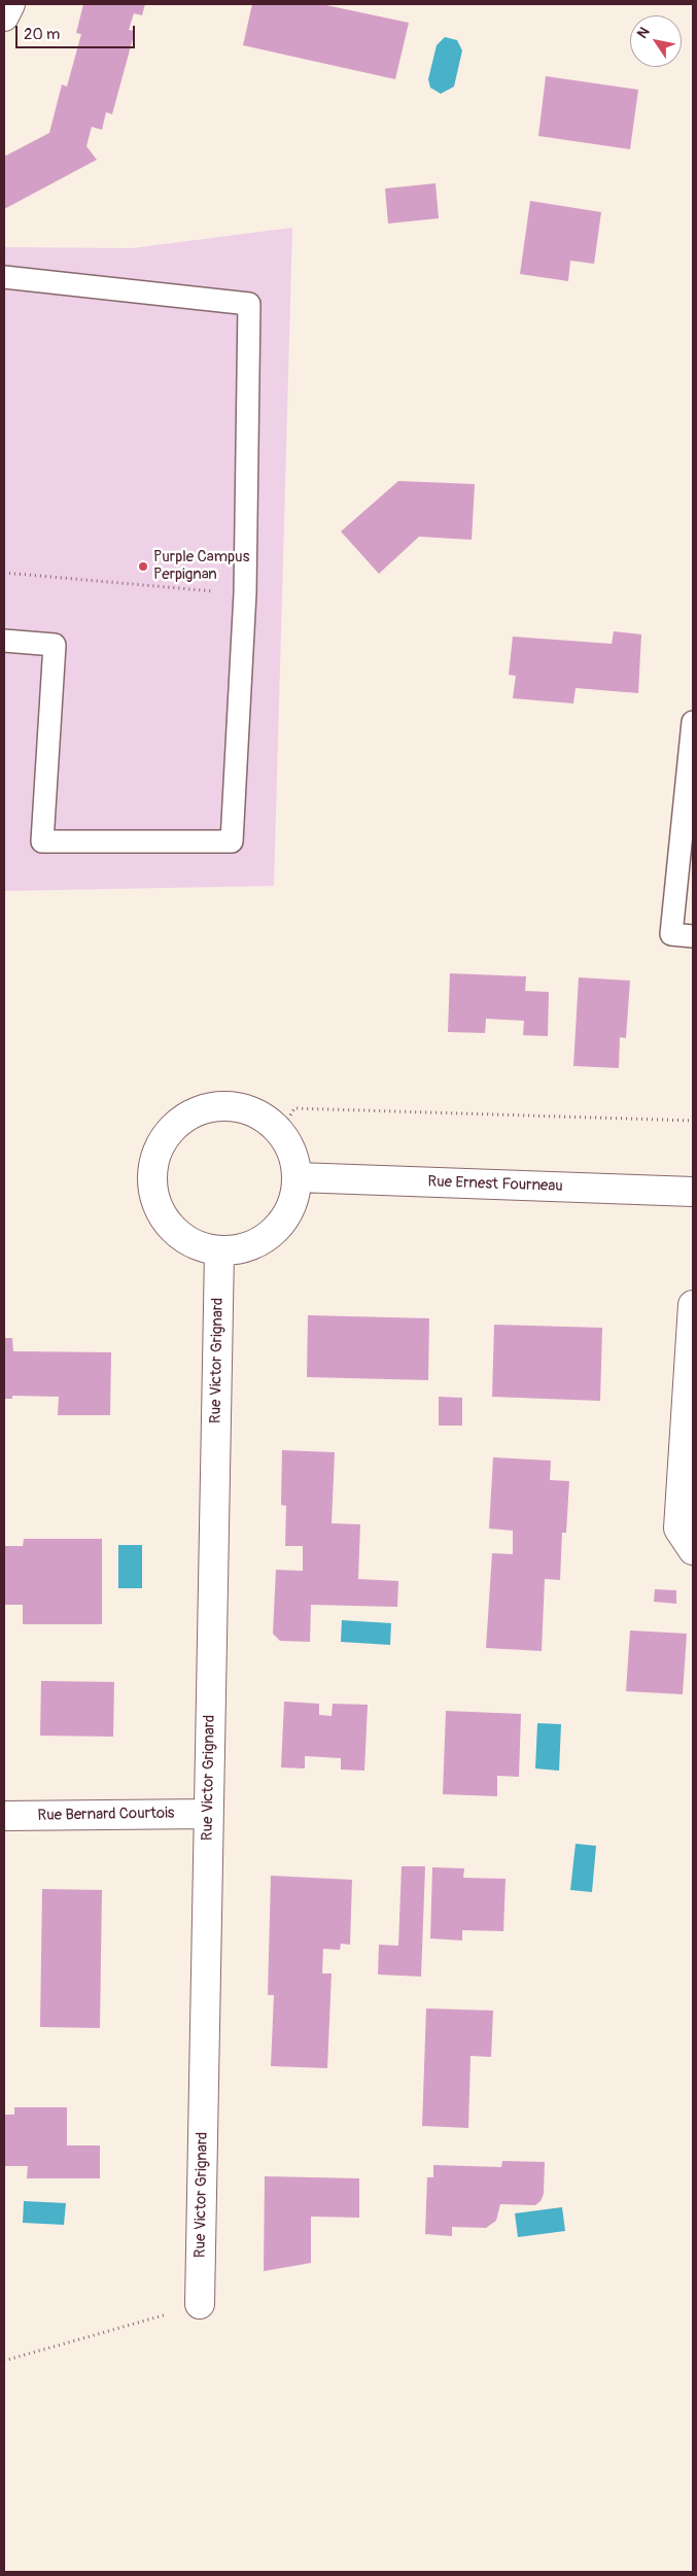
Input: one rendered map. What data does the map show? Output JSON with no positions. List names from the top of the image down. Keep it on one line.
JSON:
{"streets":{"street":["Rue Ernest Fourneau","Rue Victor Grignard","Rue Bernard Courtois"]},"crossings":[["Rue Ernest Fourneau","Rue Victor Grignard"],["Rue Victor Grignard","Rue Bernard Courtois"]],"places":["Purple Campus Perpignan"],"scale_bar":"20 m","north":"top left"}
